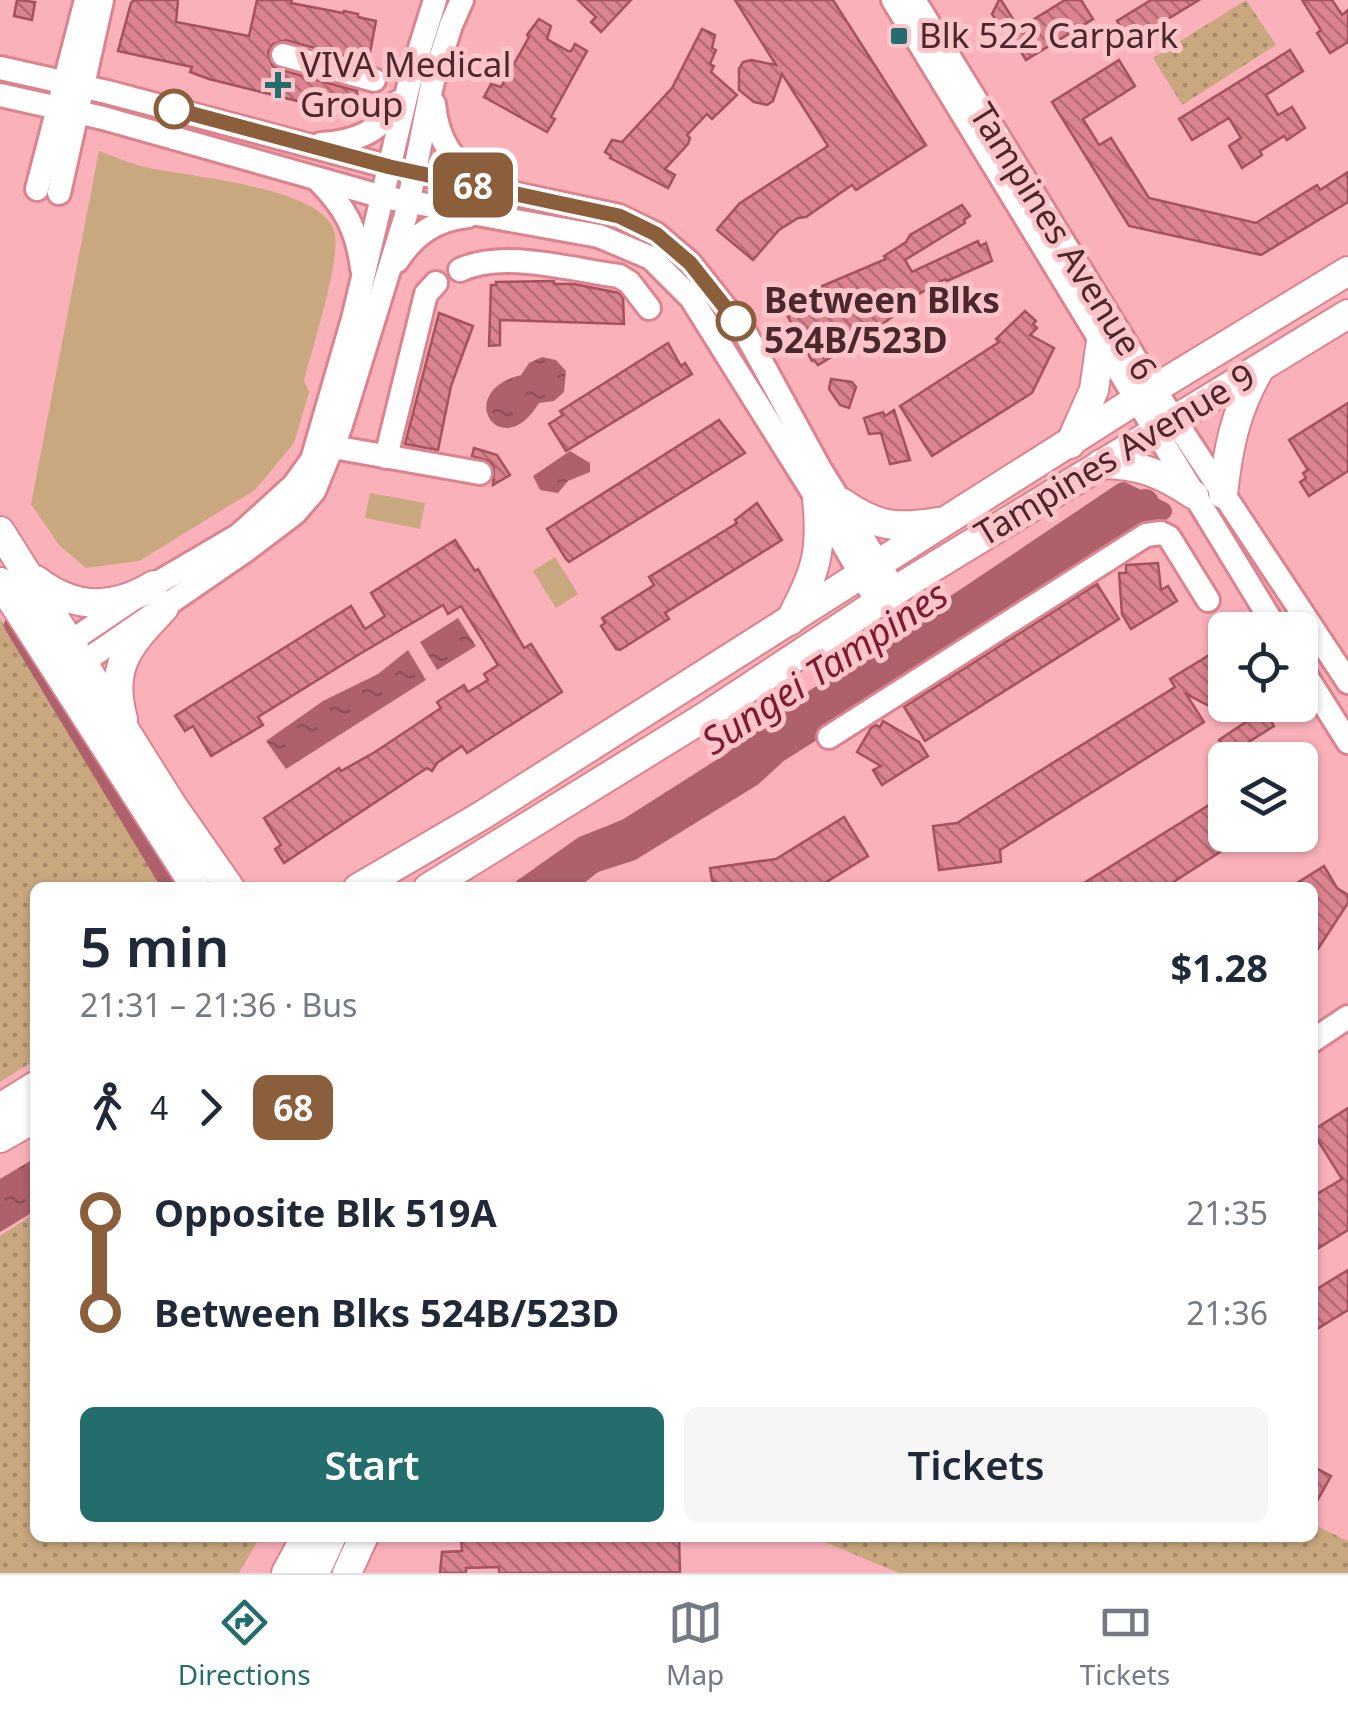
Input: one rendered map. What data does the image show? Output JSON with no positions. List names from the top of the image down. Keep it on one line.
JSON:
{"streets":{"main road":["Tampines Avenue 9"],"street":["Tampines Avenue 6"]},"crossings":[["Tampines Avenue 6","Tampines Avenue 9"]],"water":["Sungei Tampines"],"places":{"transit":["Blk 522 Carpark"],"health":["VIVA Medical Group"],"other":["Between Blks 524B/523D"]},"lines":["bus line 68"],"page":{"on_map":"68","heading":["5 min","21:31 – 21:36 · Bus","$1.28"],"legs":["4","68"],"list":[{"name":"Opposite Blk 519A","value":"21:35"},{"name":"Between Blks 524B/523D","value":"21:36"}],"buttons":["Start","Tickets"],"tabs":["Directions","Map","Tickets"]}}
